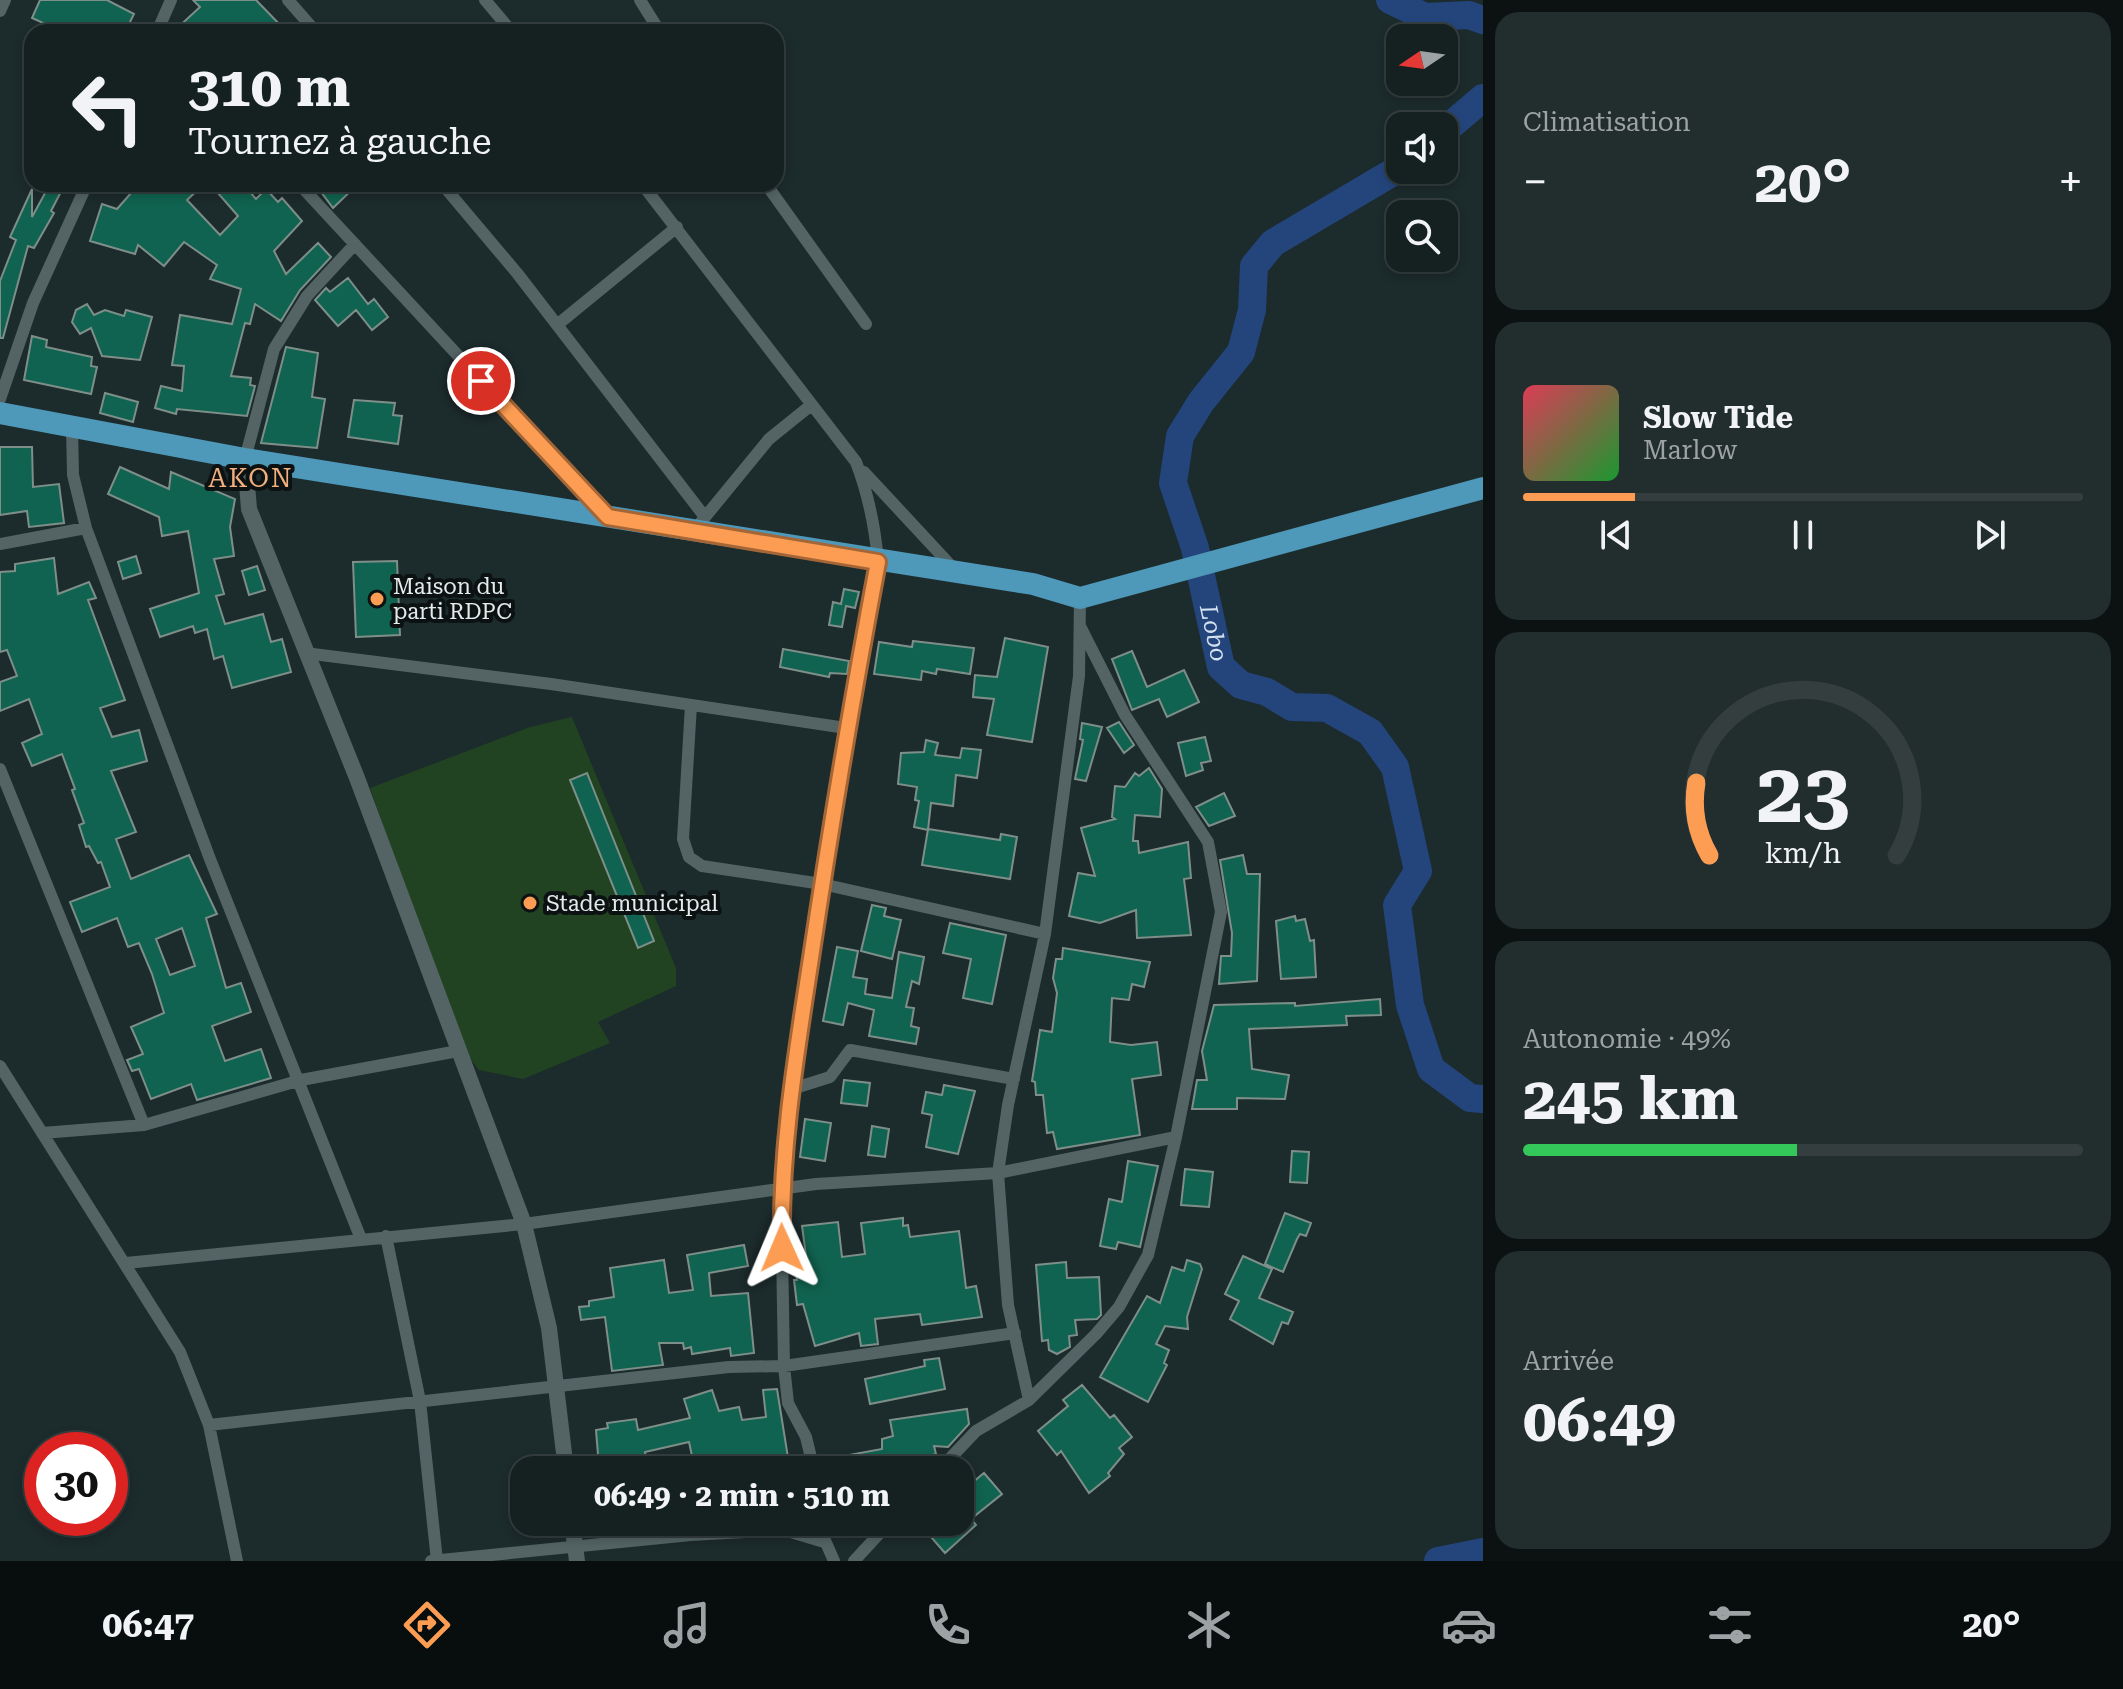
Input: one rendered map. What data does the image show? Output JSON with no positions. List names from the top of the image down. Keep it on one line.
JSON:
{"districts":["AKON"],"water":["Lobo"],"places":["Maison du parti RDPC","Stade municipal"],"north":"left","page":{"tile":["Climatisation",["Autonomie · 49%","245 km"],["Arrivée","06:49"]],"turn":["310 m","Tournez à gauche"],"heat":["−","20°","+"],"song":["Slow Tide","Marlow"],"limit":"30","trip":"06:49 · 2 min · 510 m","tabs":["06:47","20°"],"gauge":["23","km/h"]}}
